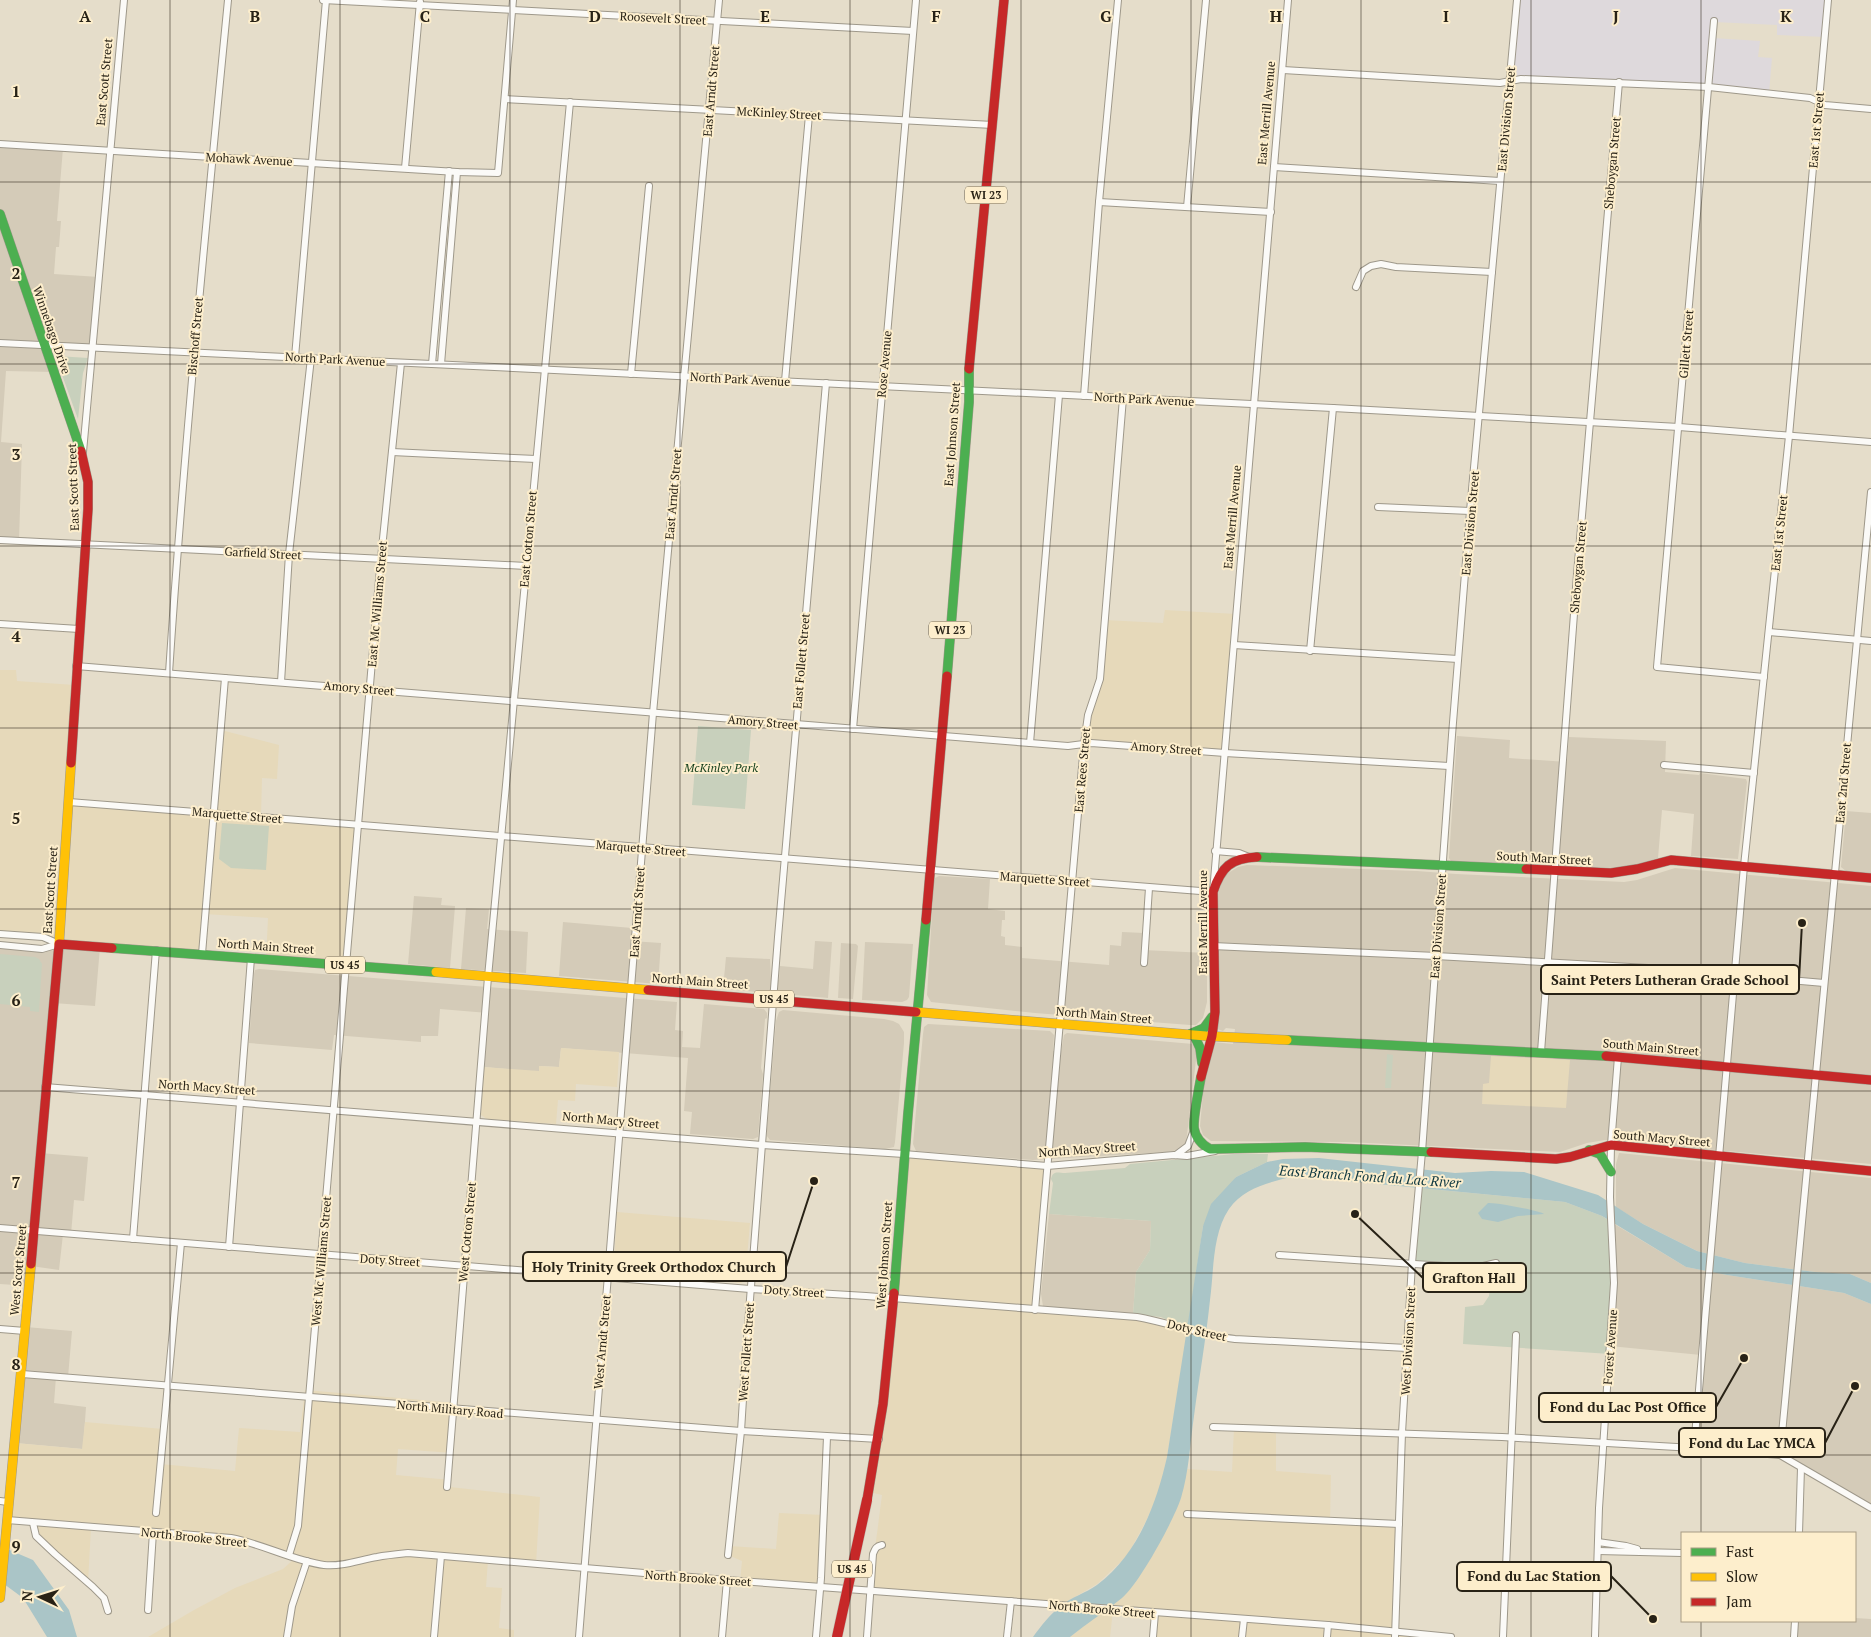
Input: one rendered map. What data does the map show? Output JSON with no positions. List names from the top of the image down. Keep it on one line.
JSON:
{"streets":{"main road":["East Scott Street","East Merrill Avenue","WI 23","Winnebago Drive","East Johnson Street","South Marr Street","North Main Street","US 45","South Main Street","North Macy Street","South Macy Street","West Johnson Street","West Scott Street"],"street":["Roosevelt Street","East Arndt Street","McKinley Street","East Division Street","East 1st Street","Mohawk Avenue","Sheboygan Street","Bischoff Street","Gillett Street","North Park Avenue","Rose Avenue","East Cotton Street","Garfield Street","East Mc Williams Street","East Follett Street","Amory Street","East Rees Street","East 2nd Street","Marquette Street","West Cotton Street","Doty Street","West Mc Williams Street","West Division Street","West Arndt Street","Forest Avenue","West Follett Street","North Military Road","North Brooke Street"]},"crossings":[["Roosevelt Street","East Arndt Street"],["Roosevelt Street","Rose Avenue"],["East Scott Street","Mohawk Avenue"],["East Scott Street","Winnebago Drive"],["East Scott Street","North Park Avenue"],["East Scott Street","Garfield Street"],["East Scott Street","Amory Street"],["East Scott Street","Marquette Street"],["East Scott Street","North Main Street"],["East Scott Street","West Scott Street"],["East Arndt Street","McKinley Street"],["East Arndt Street","North Park Avenue"],["East Arndt Street","Amory Street"],["East Arndt Street","Marquette Street"],["East Arndt Street","North Main Street"],["East Arndt Street","West Arndt Street"],["McKinley Street","Mohawk Avenue"],["McKinley Street","Rose Avenue"],["McKinley Street","East Johnson Street"],["McKinley Street","East Cotton Street"],["East Merrill Avenue","North Park Avenue"],["East Merrill Avenue","Amory Street"],["East Merrill Avenue","Marquette Street"],["East Merrill Avenue","South Marr Street"],["East Merrill Avenue","North Main Street"],["East Division Street","North Park Avenue"],["East Division Street","Amory Street"],["East Division Street","South Marr Street"],["East Division Street","North Main Street"],["East Division Street","South Main Street"],["East Division Street","West Division Street"],["East 1st Street","Gillett Street"],["East 1st Street","North Park Avenue"],["East 1st Street","South Marr Street"],["East 1st Street","South Main Street"],["East 1st Street","South Macy Street"],["Mohawk Avenue","Bischoff Street"],["Sheboygan Street","North Park Avenue"],["Sheboygan Street","South Marr Street"],["Sheboygan Street","South Main Street"],["Winnebago Drive","North Park Avenue"],["Bischoff Street","North Park Avenue"],["Bischoff Street","Garfield Street"],["Bischoff Street","Amory Street"],["Gillett Street","North Park Avenue"],["North Park Avenue","Rose Avenue"],["North Park Avenue","East Johnson Street"],["North Park Avenue","East Cotton Street"],["North Park Avenue","East Mc Williams Street"],["North Park Avenue","East Follett Street"],["North Park Avenue","East Rees Street"],["Rose Avenue","Amory Street"],["East Johnson Street","Amory Street"],["East Johnson Street","Marquette Street"],["East Johnson Street","West Johnson Street"],["East Cotton Street","Garfield Street"],["East Cotton Street","Amory Street"],["East Cotton Street","Marquette Street"],["East Cotton Street","North Main Street"],["East Cotton Street","West Cotton Street"],["Garfield Street","East Mc Williams Street"],["East Mc Williams Street","Amory Street"],["East Mc Williams Street","Marquette Street"],["East Mc Williams Street","North Main Street"],["East Mc Williams Street","West Mc Williams Street"],["East Follett Street","Amory Street"],["East Follett Street","Marquette Street"],["East Follett Street","North Main Street"],["East Follett Street","West Follett Street"],["Amory Street","East Rees Street"],["East Rees Street","Marquette Street"],["East Rees Street","North Main Street"],["East Rees Street","North Macy Street"],["East Rees Street","Doty Street"],["East 2nd Street","South Marr Street"],["East 2nd Street","South Main Street"],["East 2nd Street","South Macy Street"],["Marquette Street","West Johnson Street"],["North Main Street","South Main Street"],["North Main Street","West Cotton Street"],["North Main Street","West Johnson Street"],["North Main Street","West Mc Williams Street"],["North Main Street","West Scott Street"],["North Main Street","West Division Street"],["North Main Street","West Arndt Street"],["North Main Street","West Follett Street"],["South Main Street","West Division Street"],["South Main Street","Forest Avenue"],["North Macy Street","South Macy Street"],["North Macy Street","West Cotton Street"],["North Macy Street","West Johnson Street"],["North Macy Street","West Mc Williams Street"],["North Macy Street","West Scott Street"],["North Macy Street","West Division Street"],["North Macy Street","West Arndt Street"],["North Macy Street","West Follett Street"],["South Macy Street","West Division Street"],["South Macy Street","Forest Avenue"],["West Cotton Street","Doty Street"],["West Cotton Street","North Military Road"],["West Johnson Street","Doty Street"],["West Johnson Street","North Military Road"],["Doty Street","West Mc Williams Street"],["Doty Street","West Scott Street"],["Doty Street","West Division Street"],["Doty Street","West Arndt Street"],["Doty Street","West Follett Street"],["West Mc Williams Street","North Military Road"],["West Mc Williams Street","North Brooke Street"],["West Scott Street","North Military Road"],["West Scott Street","North Brooke Street"],["West Division Street","North Brooke Street"],["West Arndt Street","North Military Road"],["West Arndt Street","North Brooke Street"],["West Follett Street","North Military Road"]],"water":["East Branch Fond du Lac River"],"parks":["McKinley Park"],"places":["Saint Peters Lutheran Grade School","Holy Trinity Greek Orthodox Church","Grafton Hall","Fond du Lac Post Office","Fond du Lac YMCA","Fond du Lac Station"],"legend":["Fast","Slow","Jam"],"north":"left","grid":{"columns":["A","B","C","D","E","F","G","H","I","J","K"],"rows":["1","2","3","4","5","6","7","8","9"]}}
